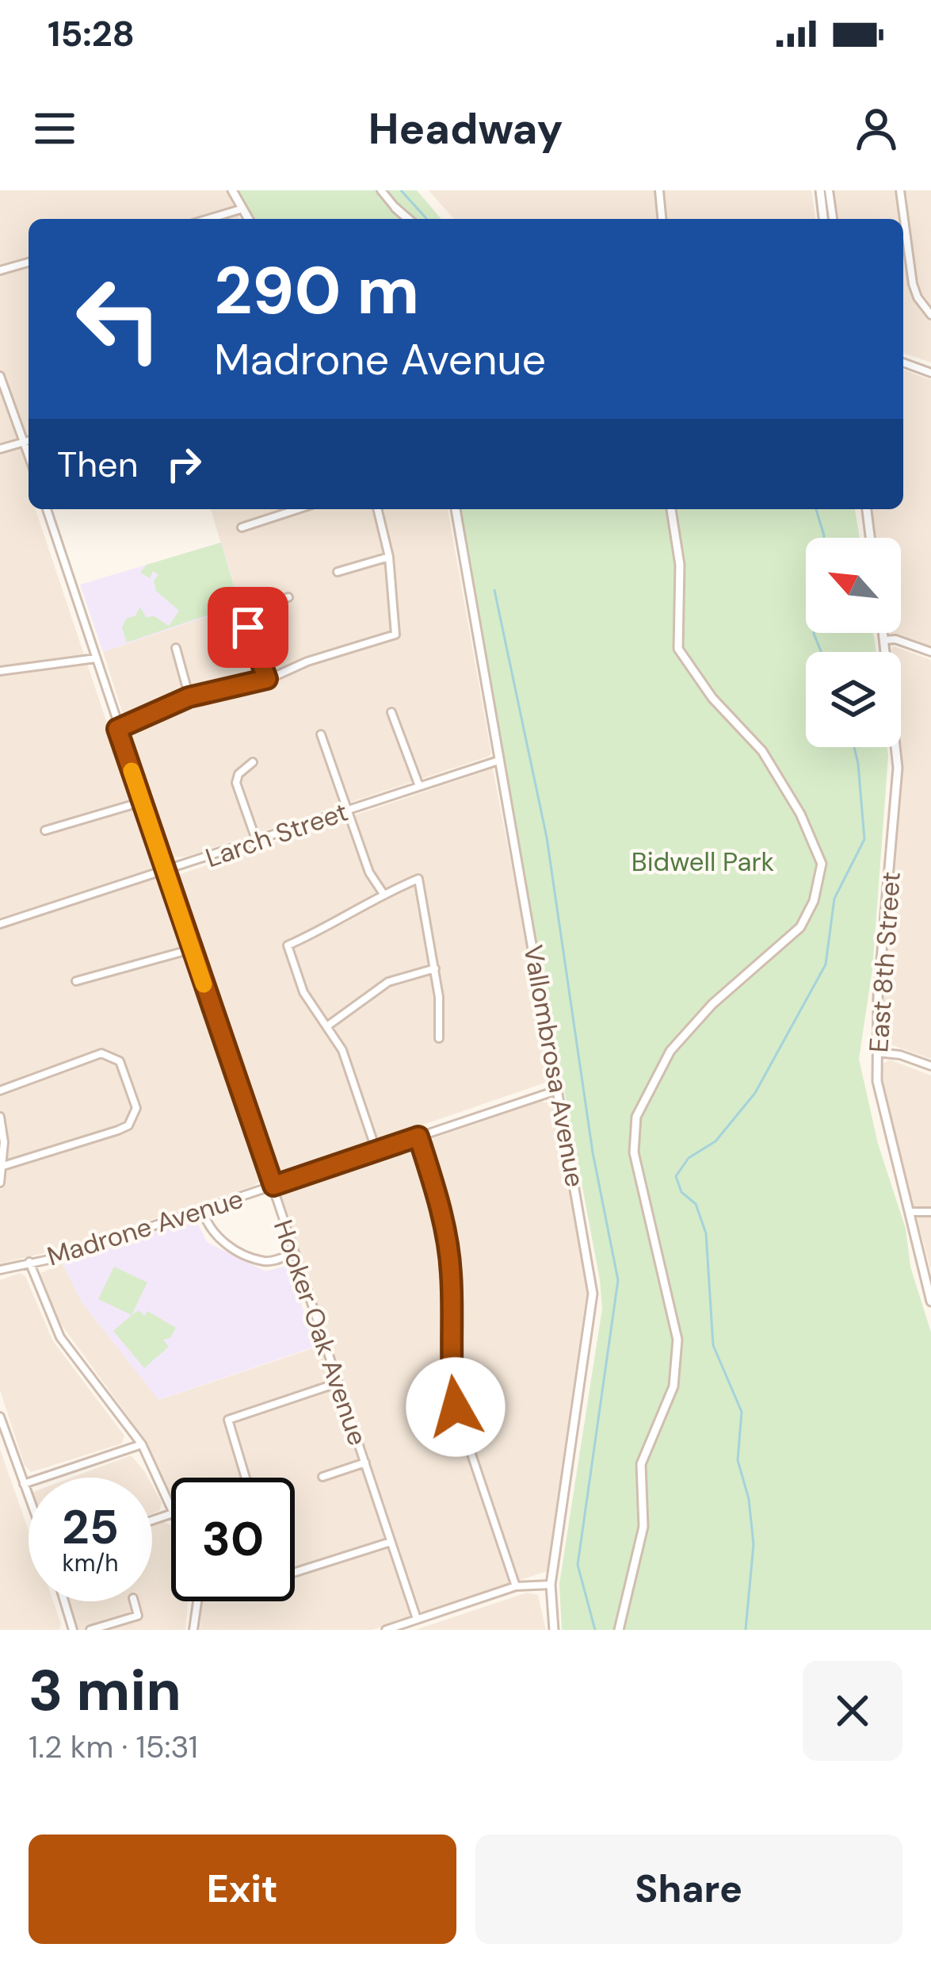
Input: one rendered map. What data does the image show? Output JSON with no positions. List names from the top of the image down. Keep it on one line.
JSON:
{"streets":{"street":["Larch Street","East 8th Street","Vallombrosa Avenue","Madrone Avenue","Hooker Oak Avenue"]},"crossings":[["Larch Street","Vallombrosa Avenue"],["Larch Street","Hooker Oak Avenue"],["Vallombrosa Avenue","Madrone Avenue"],["Madrone Avenue","Hooker Oak Avenue"]],"parks":["Bidwell Park"],"north":"top left","page":{"status":"15:28","header":"Headway","turn":["290 m","Madrone Avenue"],"then":"Then","speed":"25 km/h","limit":"30","heading":["3 min","1.2 km · 15:31"],"buttons":["Exit","Share"]}}
